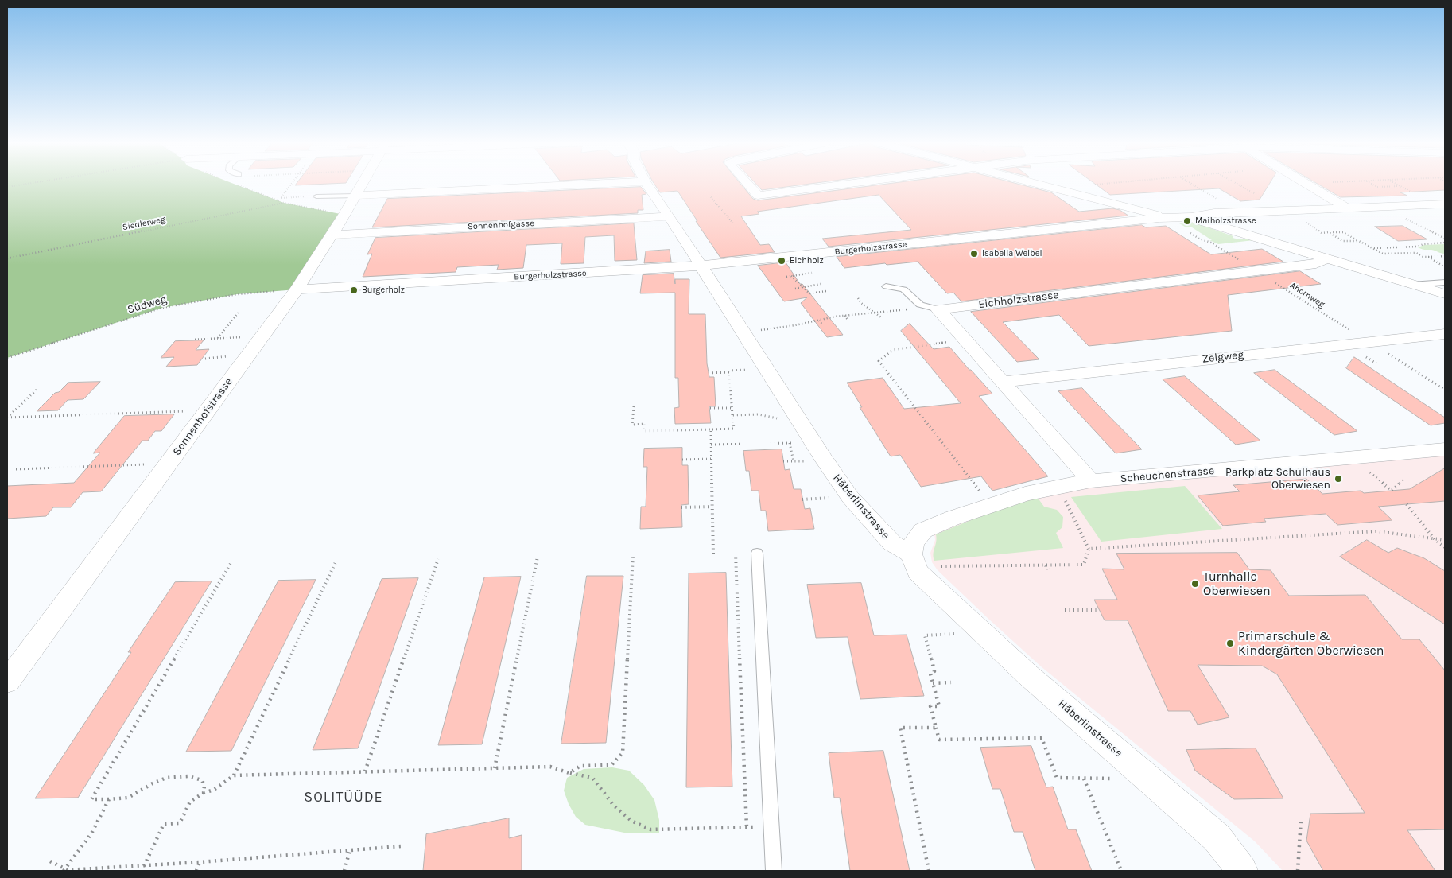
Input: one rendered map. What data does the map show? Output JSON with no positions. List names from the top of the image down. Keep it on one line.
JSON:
{"streets":{"street":["Sonnenhofgasse","Burgerholzstrasse","Eichholzstrasse","Zelgweg","Sonnenhofstrasse","Scheuchenstrasse","Häberlinstrasse"],"path":["Siedlerweg","Ahornweg","Südweg"]},"crossings":[["Sonnenhofgasse","Sonnenhofstrasse"],["Sonnenhofgasse","Häberlinstrasse"],["Burgerholzstrasse","Südweg"],["Burgerholzstrasse","Sonnenhofstrasse"],["Burgerholzstrasse","Häberlinstrasse"],["Ahornweg","Eichholzstrasse"],["Ahornweg","Zelgweg"],["Südweg","Sonnenhofstrasse"],["Scheuchenstrasse","Häberlinstrasse"]],"districts":["SOLITÜÜDE"],"places":["Maiholzstrasse","Isabella Weibel","Eichholz","Burgerholz","Parkplatz Schulhaus Oberwiesen","Turnhalle Oberwiesen","Primarschule & Kindergärten Oberwiesen"]}
